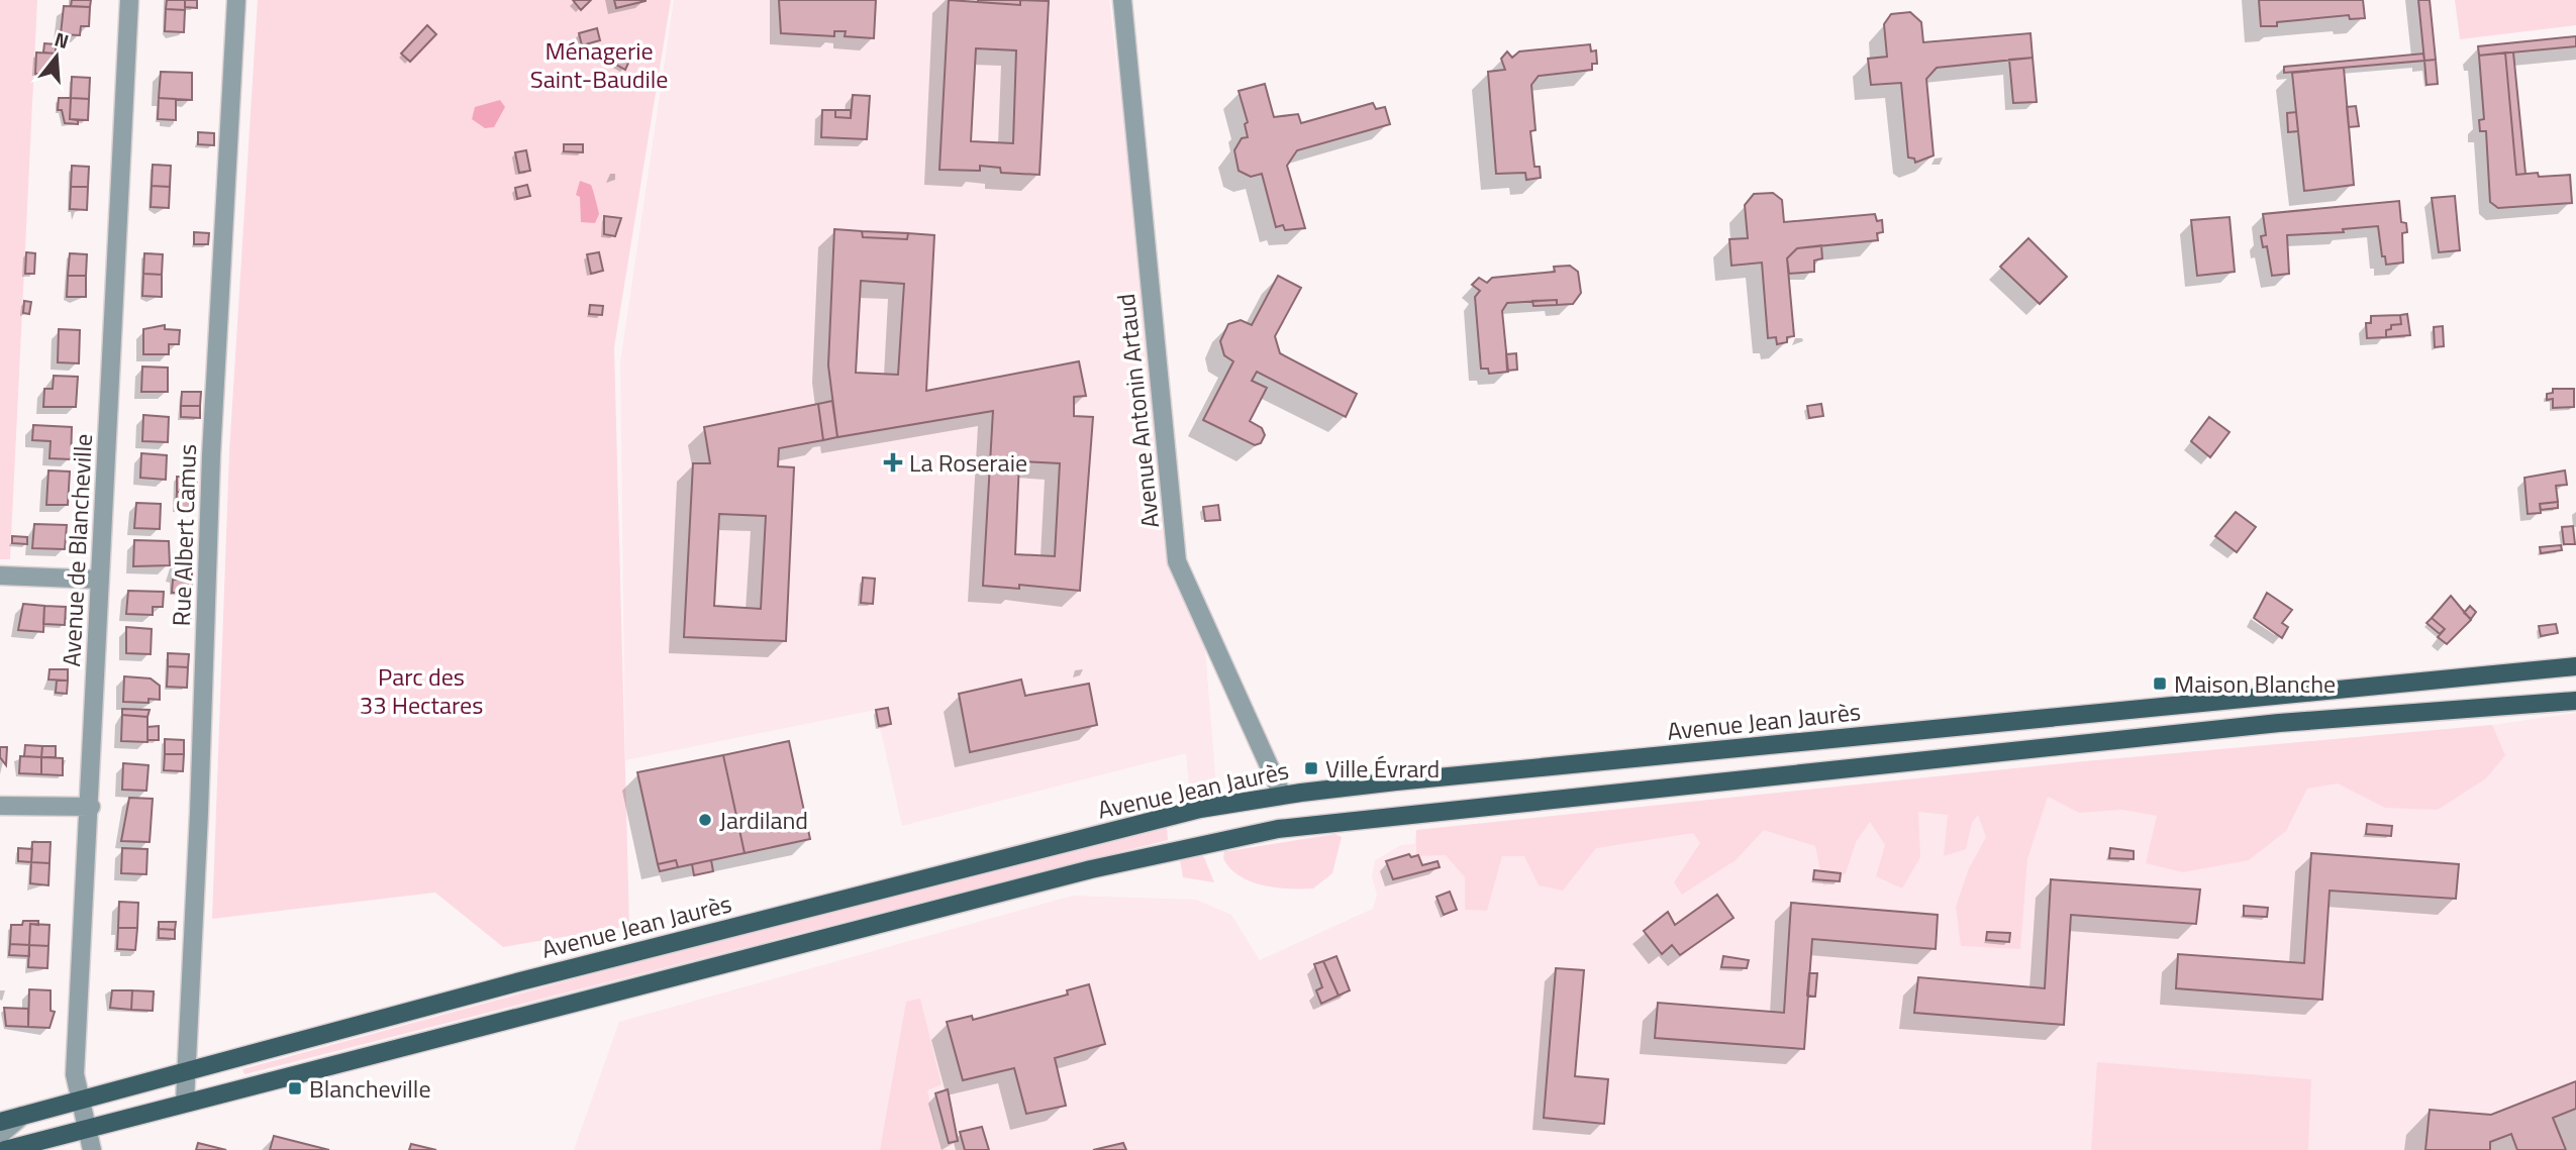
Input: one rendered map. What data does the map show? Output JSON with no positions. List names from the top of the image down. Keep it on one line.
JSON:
{"streets":{"main road":["Avenue Jean Jaurès"],"street":["Avenue Antonin Artaud","Rue Albert Camus","Avenue de Blancheville"]},"crossings":[["Avenue Antonin Artaud","Avenue Jean Jaurès"],["Rue Albert Camus","Avenue Jean Jaurès"],["Avenue de Blancheville","Avenue Jean Jaurès"]],"parks":["Ménagerie Saint-Baudile","Parc des 33 Hectares"],"places":{"health":["La Roseraie"],"transit":["Maison Blanche","Ville Évrard","Blancheville"],"other":["Jardiland"]},"north":"top"}
